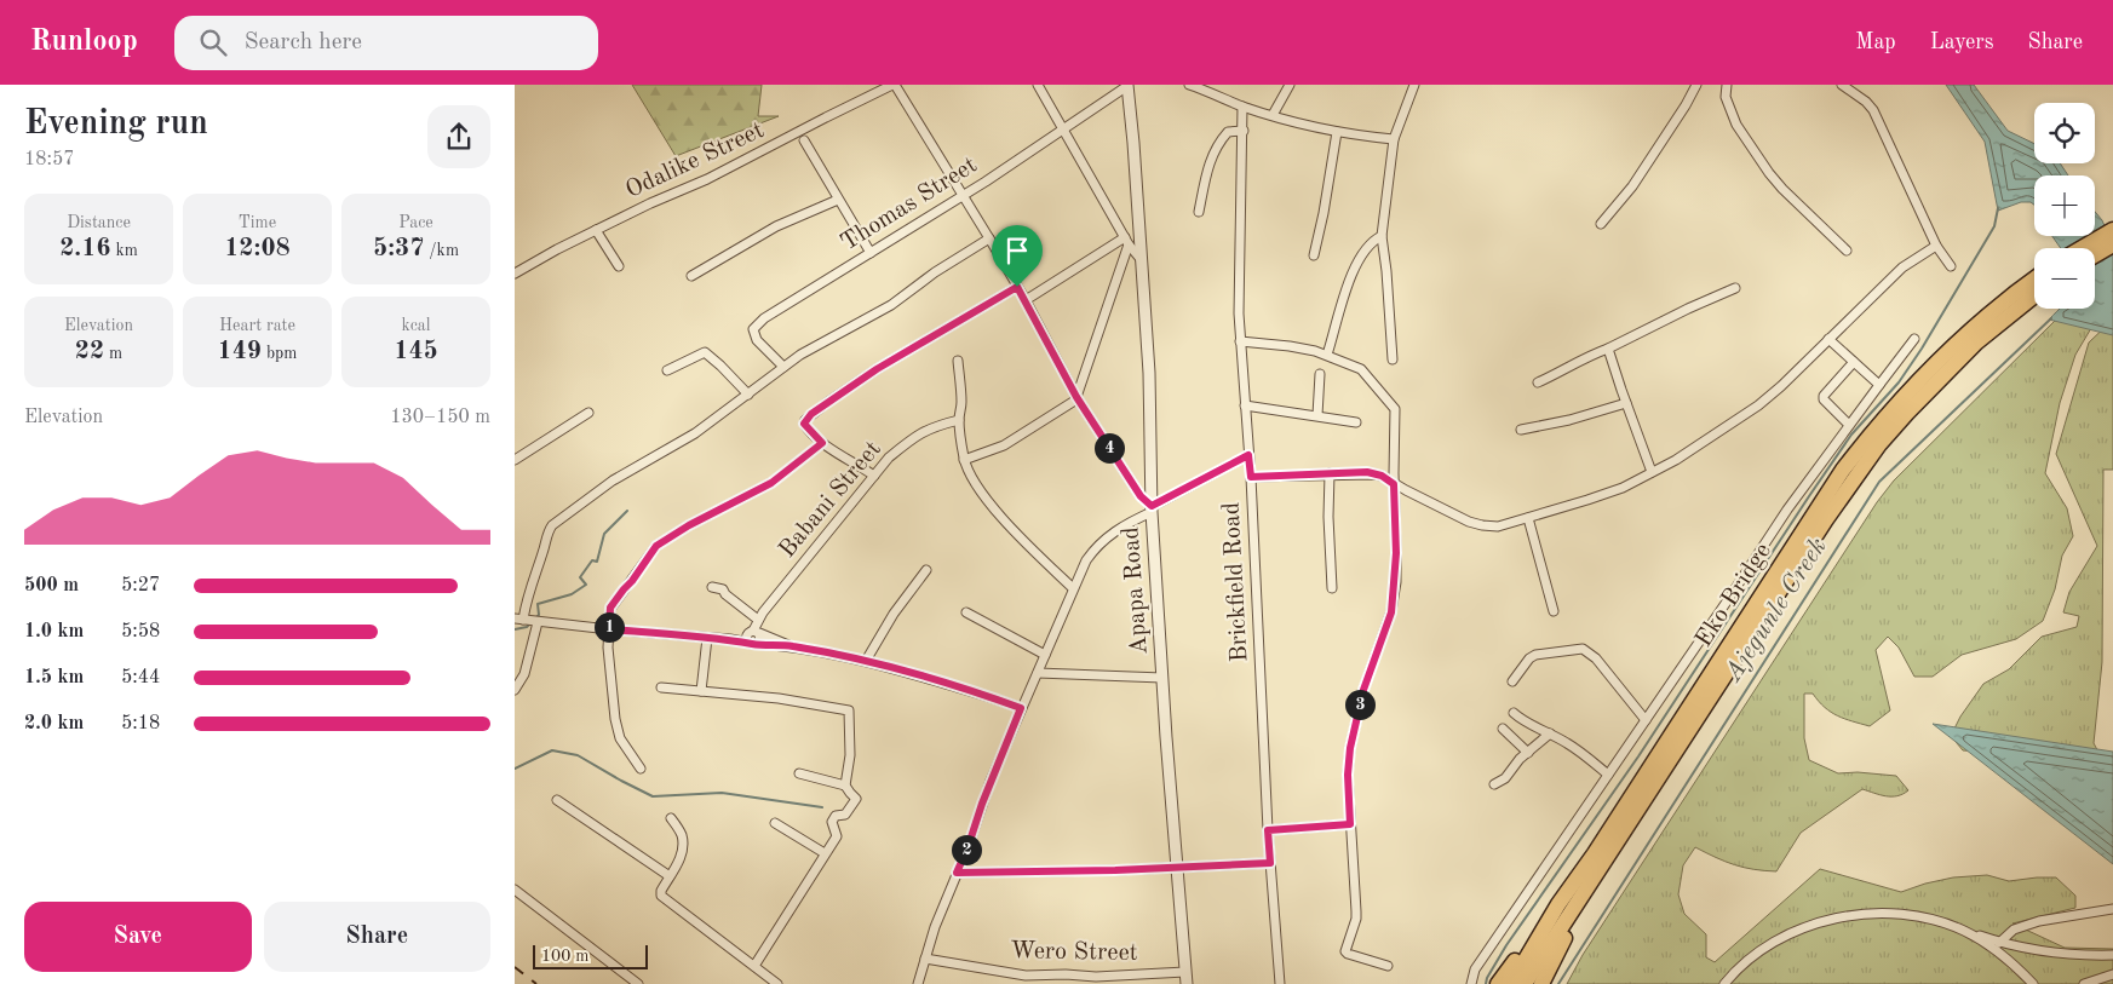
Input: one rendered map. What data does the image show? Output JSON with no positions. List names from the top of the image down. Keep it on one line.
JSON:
{"streets":{"highway":["Eko Bridge"],"street":["Odalike Street","Thomas Street","Babani Street","Brickfield Road","Apapa Road","Wero Street"]},"crossings":[["Thomas Street","Apapa Road"],["Apapa Road","Wero Street"]],"water":["Ajegunle Creek"],"scale_bar":"100 m","page":{"header":"Runloop","search":"Search here","nav":["Map","Layers","Share"],"heading":["Evening run","18:57"],"map_buttons":["+","−"],"stats":[["Distance","2.16 km"],["Time","12:08"],["Pace","5:37 /km"],["Elevation","22 m"],["Heart rate","149 bpm"],["kcal","145"]],"chart":["Elevation","130–150 m"],"pins":["4","1","3","2"],"list":[{"name":"500 m","note":"5:27"},{"name":"1.0 km","note":"5:58"},{"name":"1.5 km","note":"5:44"},{"name":"2.0 km","note":"5:18"}],"buttons":["Save","Share"],"scale":"100 m"}}
